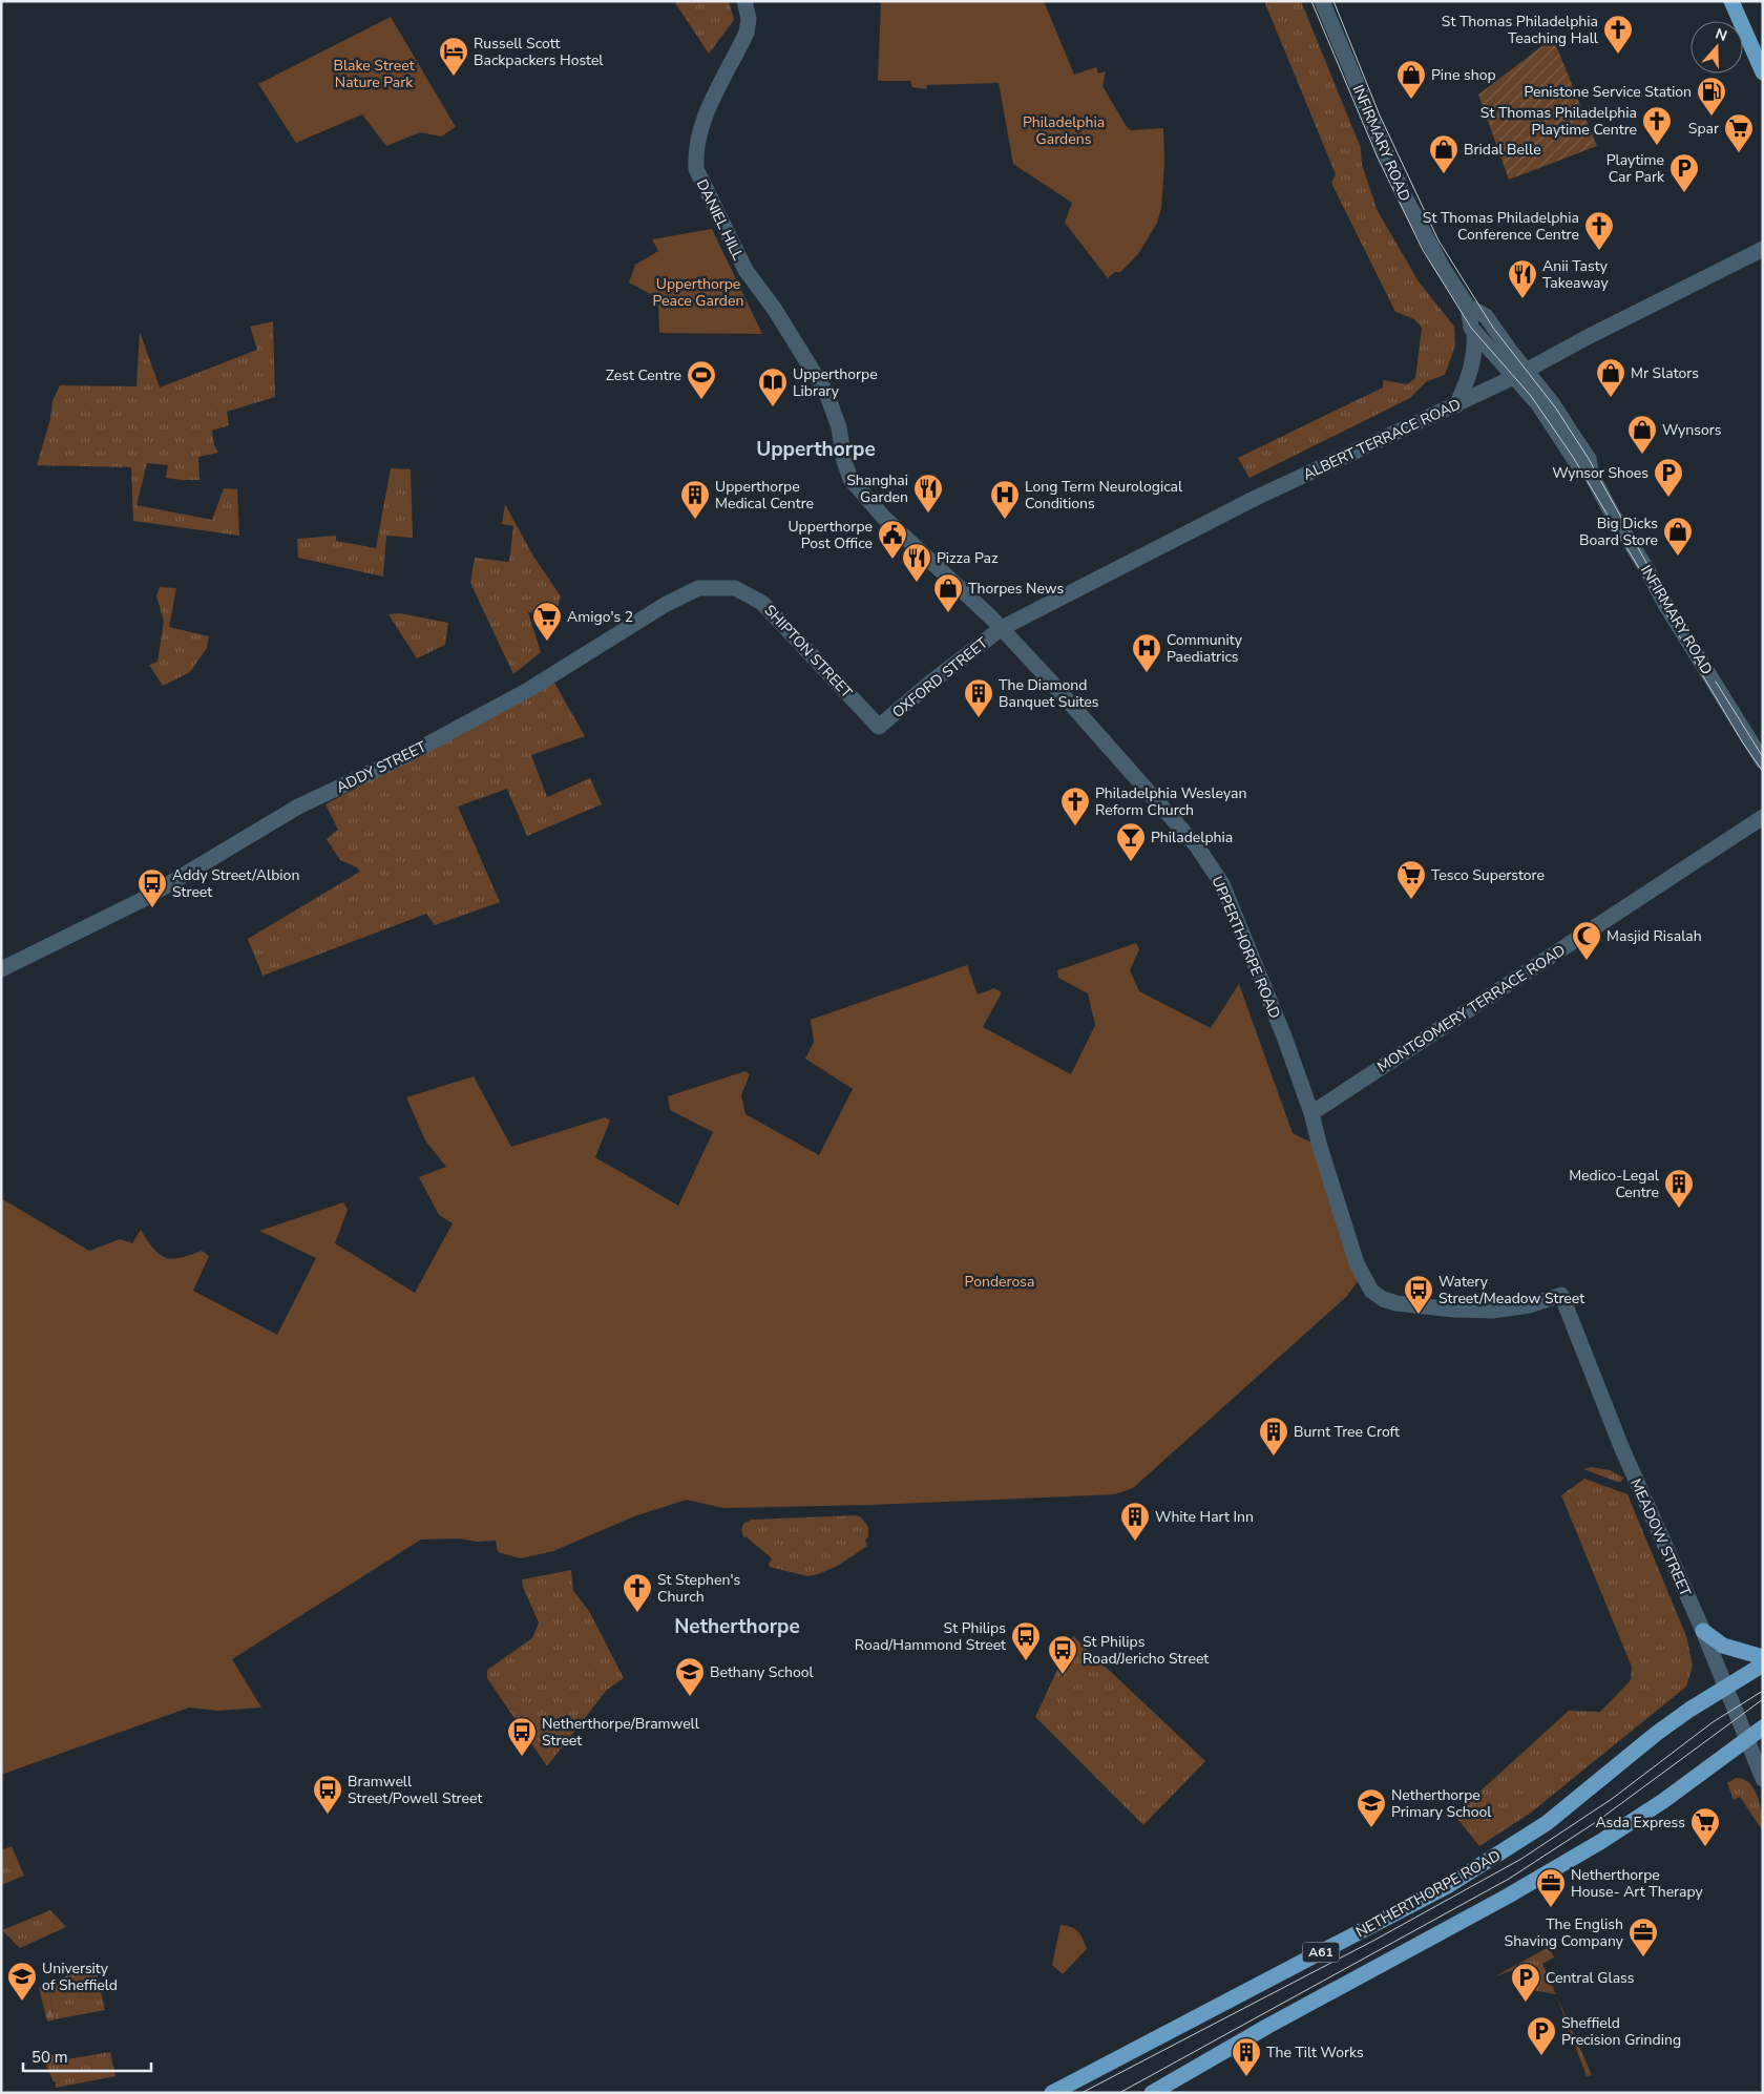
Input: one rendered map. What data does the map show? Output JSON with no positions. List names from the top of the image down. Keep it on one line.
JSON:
{"streets":{"highway":["NETHERTHORPE ROAD","A61"],"street":["INFIRMARY ROAD","DANIEL HILL","ALBERT TERRACE ROAD","SHIPTON STREET","OXFORD STREET","ADDY STREET","UPPERTHORPE ROAD","MONTGOMERY TERRACE ROAD","MEADOW STREET"]},"crossings":[["INFIRMARY ROAD","ALBERT TERRACE ROAD"],["DANIEL HILL","UPPERTHORPE ROAD"],["ALBERT TERRACE ROAD","OXFORD STREET"],["ALBERT TERRACE ROAD","UPPERTHORPE ROAD"],["SHIPTON STREET","OXFORD STREET"],["SHIPTON STREET","ADDY STREET"],["OXFORD STREET","UPPERTHORPE ROAD"],["UPPERTHORPE ROAD","MONTGOMERY TERRACE ROAD"],["UPPERTHORPE ROAD","MEADOW STREET"],["MEADOW STREET","NETHERTHORPE ROAD"],["MEADOW STREET","A61"],["NETHERTHORPE ROAD","A61"]],"districts":["Upperthorpe","Netherthorpe"],"parks":["Blake Street Nature Park","Philadelphia Gardens","Upperthorpe Peace Garden","Ponderosa"],"places":{"church":["St Thomas Philadelphia Teaching Hall","St Thomas Philadelphia Playtime Centre","St Thomas Philadelphia Conference Centre","Philadelphia Wesleyan Reform Church","St Stephen's Church"],"hotel":["Russell Scott Backpackers Hostel"],"shop":["Pine shop","Bridal Belle","Mr Slators","Wynsors","Big Dicks Board Store","Thorpes News"],"fuel station":["Penistone Service Station"],"supermarket":["Spar","Amigo's 2","Tesco Superstore","Asda Express"],"parking":["Playtime Car Park","Wynsor Shoes","Central Glass","Sheffield Precision Grinding"],"restaurant":["Anii Tasty Takeaway","Shanghai Garden","Pizza Paz"],"sports":["Zest Centre"],"library":["Upperthorpe Library"],"building":["Upperthorpe Medical Centre","The Diamond Banquet Suites","Medico-Legal Centre","Burnt Tree Croft","White Hart Inn","The Tilt Works"],"hospital":["Long Term Neurological Conditions","Community Paediatrics"],"public building":["Upperthorpe Post Office"],"bar":["Philadelphia"],"bus stop":["Addy Street/Albion Street","Watery Street/Meadow Street","St Philips Road/Hammond Street","St Philips Road/Jericho Street","Netherthorpe/Bramwell Street","Bramwell Street/Powell Street"],"mosque":["Masjid Risalah"],"school or university":["Bethany School","Netherthorpe Primary School","University of Sheffield"],"office":["Netherthorpe House- Art Therapy","The English Shaving Company"]},"scale_bar":"50 m","north":"top"}
